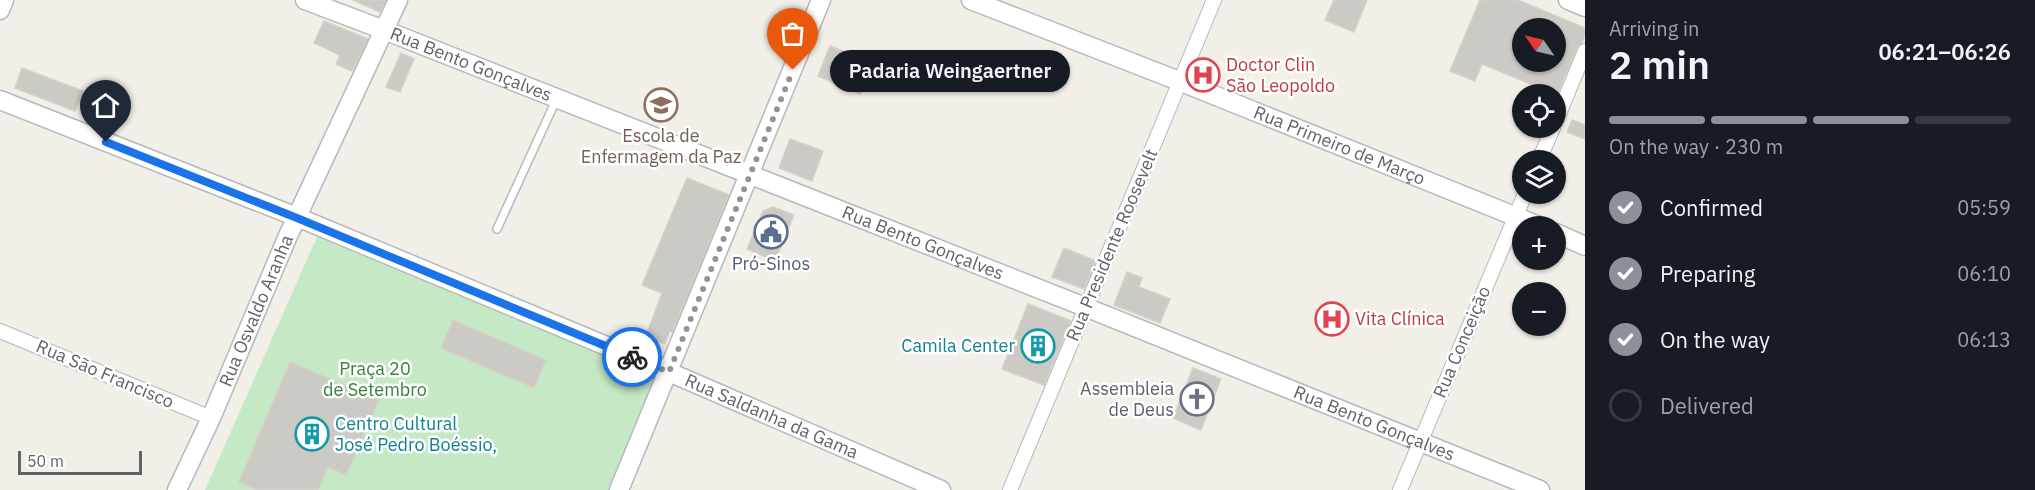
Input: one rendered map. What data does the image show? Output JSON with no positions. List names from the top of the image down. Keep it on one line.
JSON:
{"streets":{"street":["Rua Bento Gonçalves","Rua Primeiro de Março","Rua Presidente Roosevelt","Rua Osvaldo Aranha","Rua Conceição","Rua São Francisco","Rua Saldanha da Gama"]},"crossings":[["Rua Bento Gonçalves","Rua Presidente Roosevelt"],["Rua Bento Gonçalves","Rua Osvaldo Aranha"],["Rua Bento Gonçalves","Rua Conceição"],["Rua Primeiro de Março","Rua Presidente Roosevelt"],["Rua Osvaldo Aranha","Rua São Francisco"],["Rua Osvaldo Aranha","Rua Saldanha da Gama"]],"parks":["Praça 20 de Setembro"],"places":{"other":["Padaria Weingaertner"],"hospital":["Doctor Clin São Leopoldo","Vita Clínica"],"school or university":["Escola de Enfermagem da Paz"],"public building":["Pró-Sinos"],"building":["Camila Center","Centro Cultural José Pedro Boéssio,"],"church":["Assembleia de Deus"]},"scale_bar":"50 m","north":"top left","page":{"heading":["2 min","Arriving in","06:21–06:26"],"map_buttons":["+","−"],"bubble":"Padaria Weingaertner","bar":"On the way · 230 m","list":[["Confirmed","05:59"],["Preparing","06:10"],["On the way","06:13"],"Delivered"],"scale":"50 m"}}
